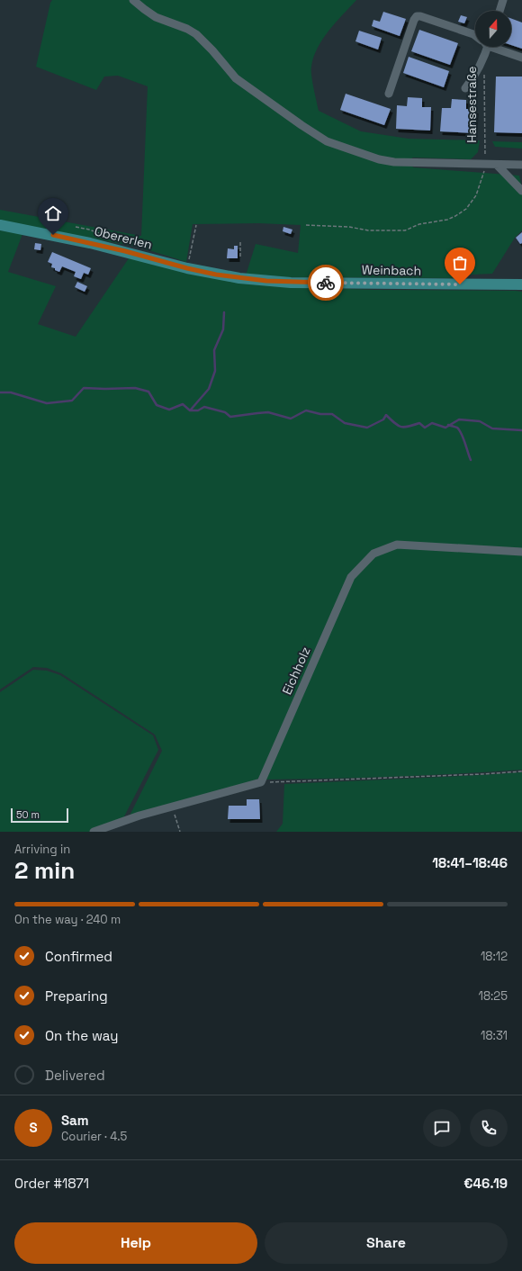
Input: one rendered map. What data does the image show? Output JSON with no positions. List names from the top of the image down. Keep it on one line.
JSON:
{"streets":{"main road":["Obererlen","Weinbach"],"street":["Hansestraße","Eichholz"]},"crossings":[["Obererlen","Weinbach"]],"scale_bar":"50 m","north":"top","page":{"scale":"50 m","heading":["2 min","Arriving in","18:41–18:46"],"panel":["Sam","Courier · 4.5","Order #1871","€46.19"],"bar":"On the way · 240 m","list":[["Confirmed","18:12"],["Preparing","18:25"],["On the way","18:31"],"Delivered"],"round":"S","buttons":["Help","Share"]}}
